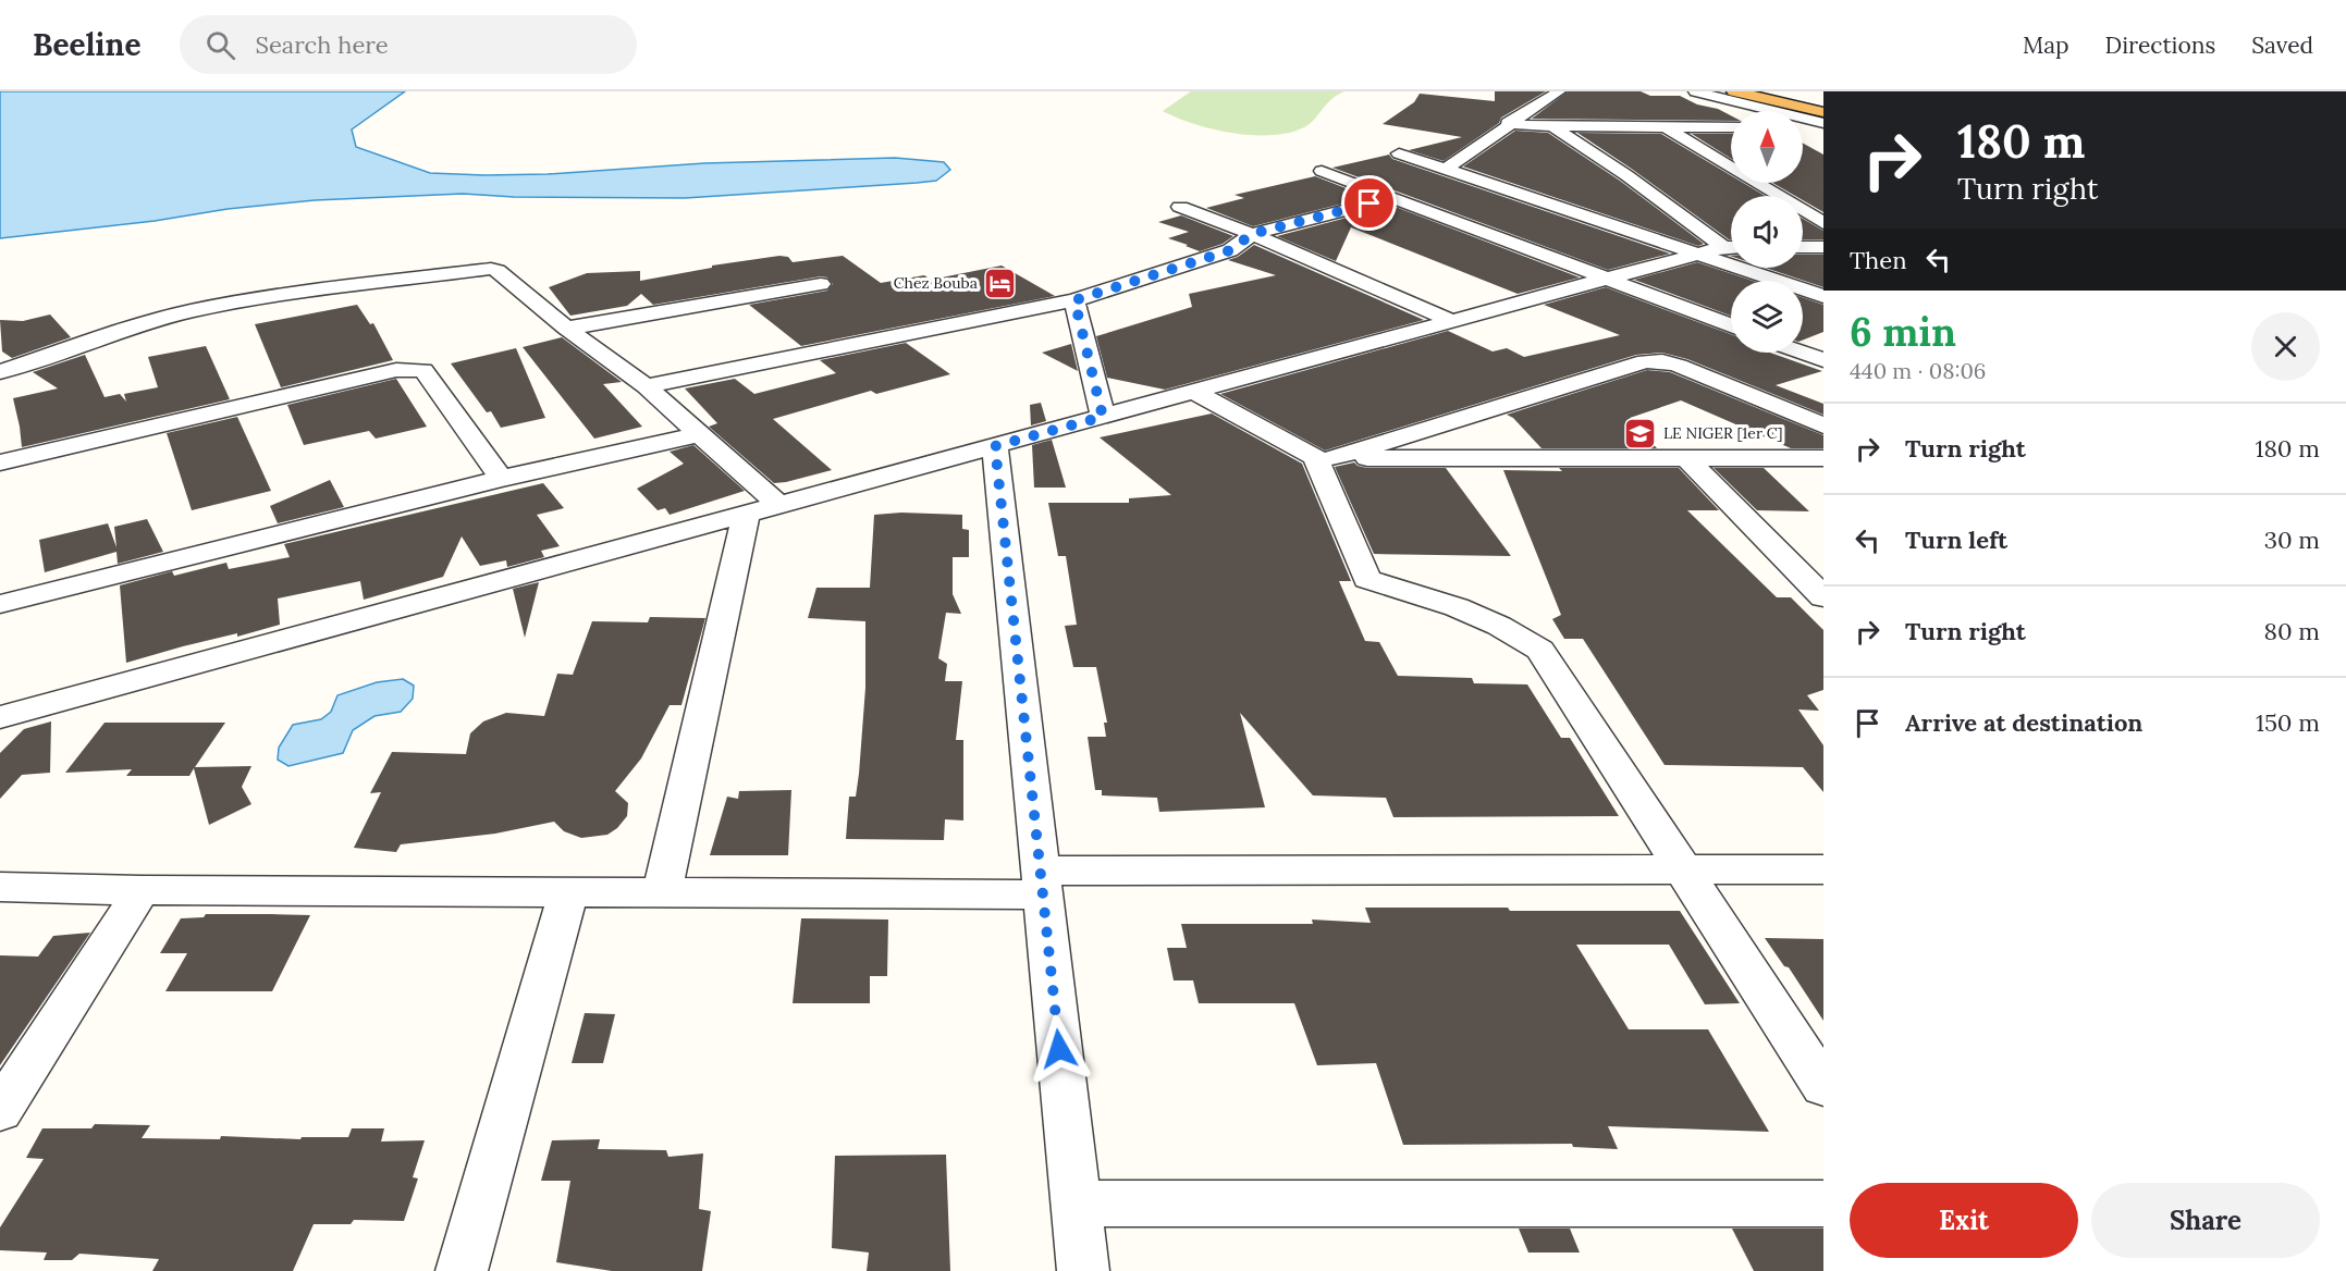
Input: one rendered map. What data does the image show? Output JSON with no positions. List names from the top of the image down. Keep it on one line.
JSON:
{"places":{"hotel":["Chez Bouba"],"school or university":["LE NIGER [1er C]"]},"north":"top","page":{"header":"Beeline","search":"Search here","nav":["Map","Directions","Saved"],"turn":["180 m","Turn right"],"then":"Then","heading":["6 min","440 m · 08:06"],"list":[{"name":"Turn right","value":"180 m"},{"name":"Turn left","value":"30 m"},{"name":"Turn right","value":"80 m"},{"name":"Arrive at destination","value":"150 m"}],"buttons":["Exit","Share"]}}
